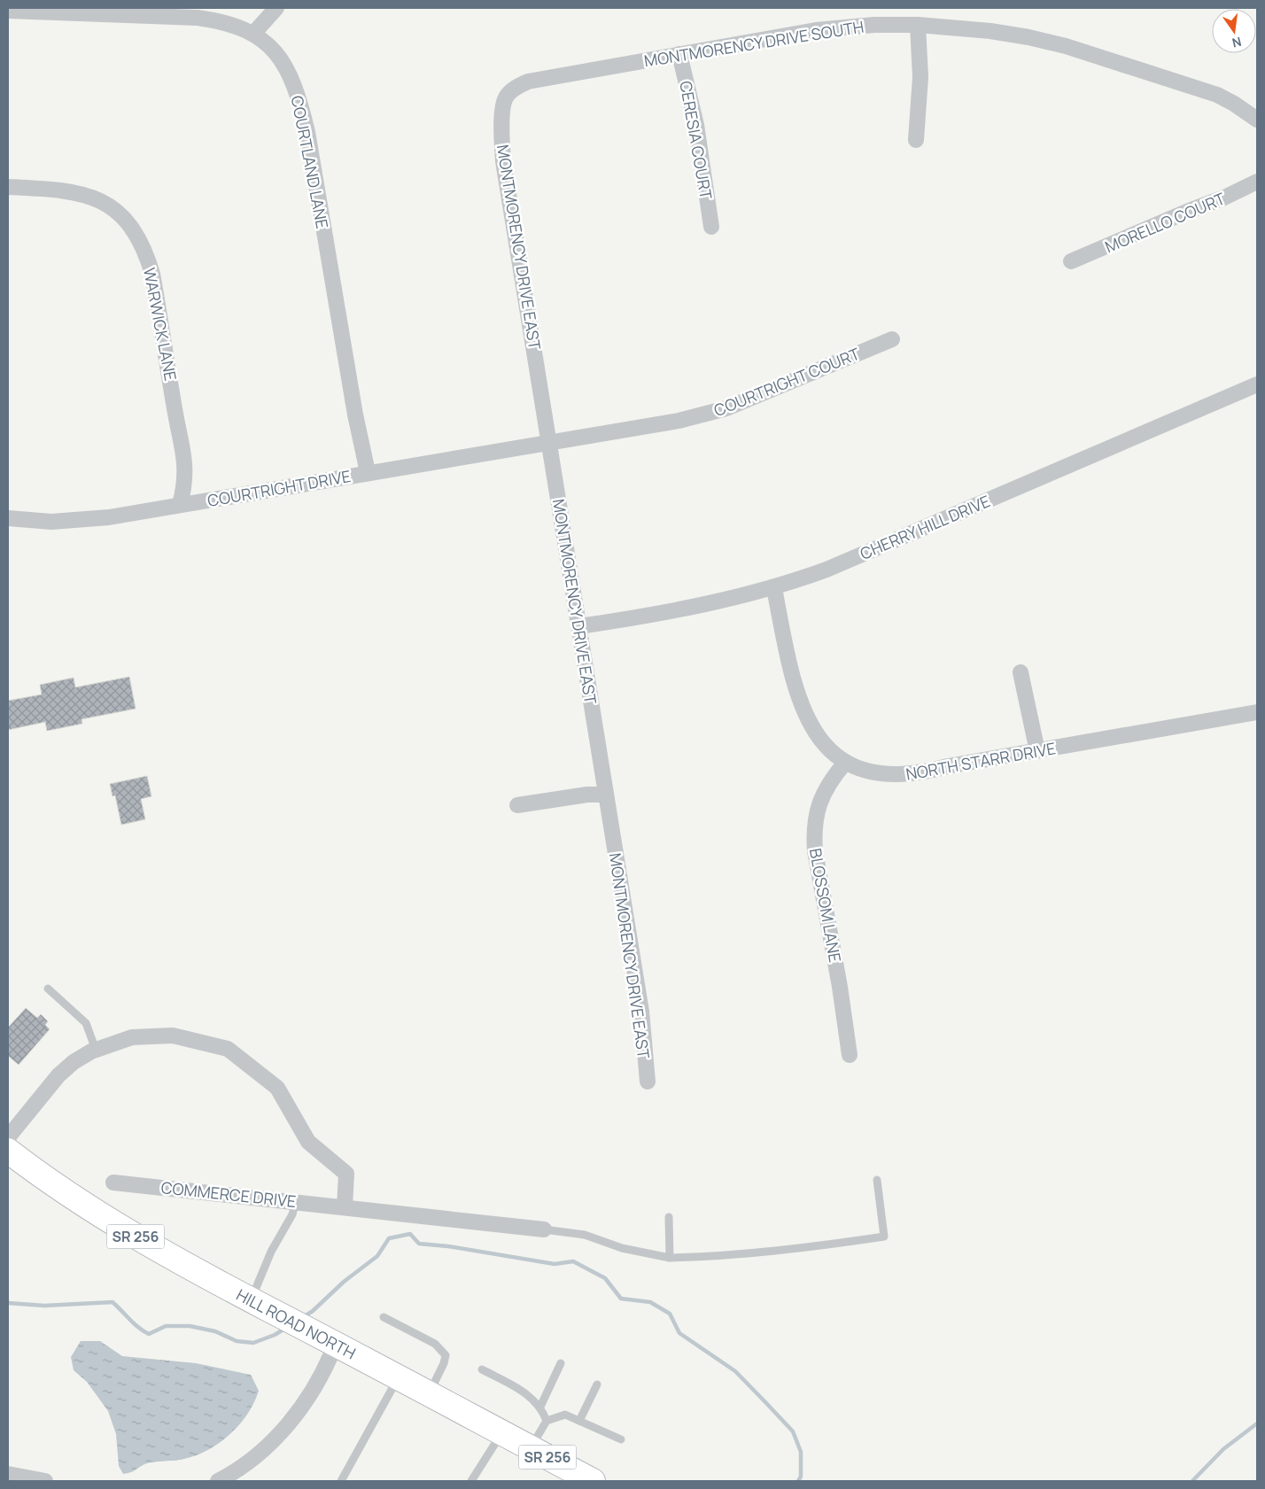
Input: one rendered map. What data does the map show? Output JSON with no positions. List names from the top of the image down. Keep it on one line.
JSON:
{"streets":{"main road":["SR 256","HILL ROAD NORTH"],"street":["MONTMORENCY DRIVE SOUTH","CERESIA COURT","COURTLAND LANE","MORELLO COURT","MONTMORENCY DRIVE EAST","WARWICK LANE","COURTRIGHT COURT","COURTRIGHT DRIVE","CHERRY HILL DRIVE","NORTH STARR DRIVE","BLOSSOM LANE","COMMERCE DRIVE"]},"crossings":[["MONTMORENCY DRIVE SOUTH","CERESIA COURT"],["MONTMORENCY DRIVE SOUTH","MONTMORENCY DRIVE EAST"],["COURTLAND LANE","COURTRIGHT DRIVE"],["MONTMORENCY DRIVE EAST","COURTRIGHT COURT"],["MONTMORENCY DRIVE EAST","COURTRIGHT DRIVE"],["MONTMORENCY DRIVE EAST","CHERRY HILL DRIVE"],["WARWICK LANE","COURTRIGHT DRIVE"],["COURTRIGHT COURT","COURTRIGHT DRIVE"],["CHERRY HILL DRIVE","NORTH STARR DRIVE"],["NORTH STARR DRIVE","BLOSSOM LANE"]],"north":"bottom"}
